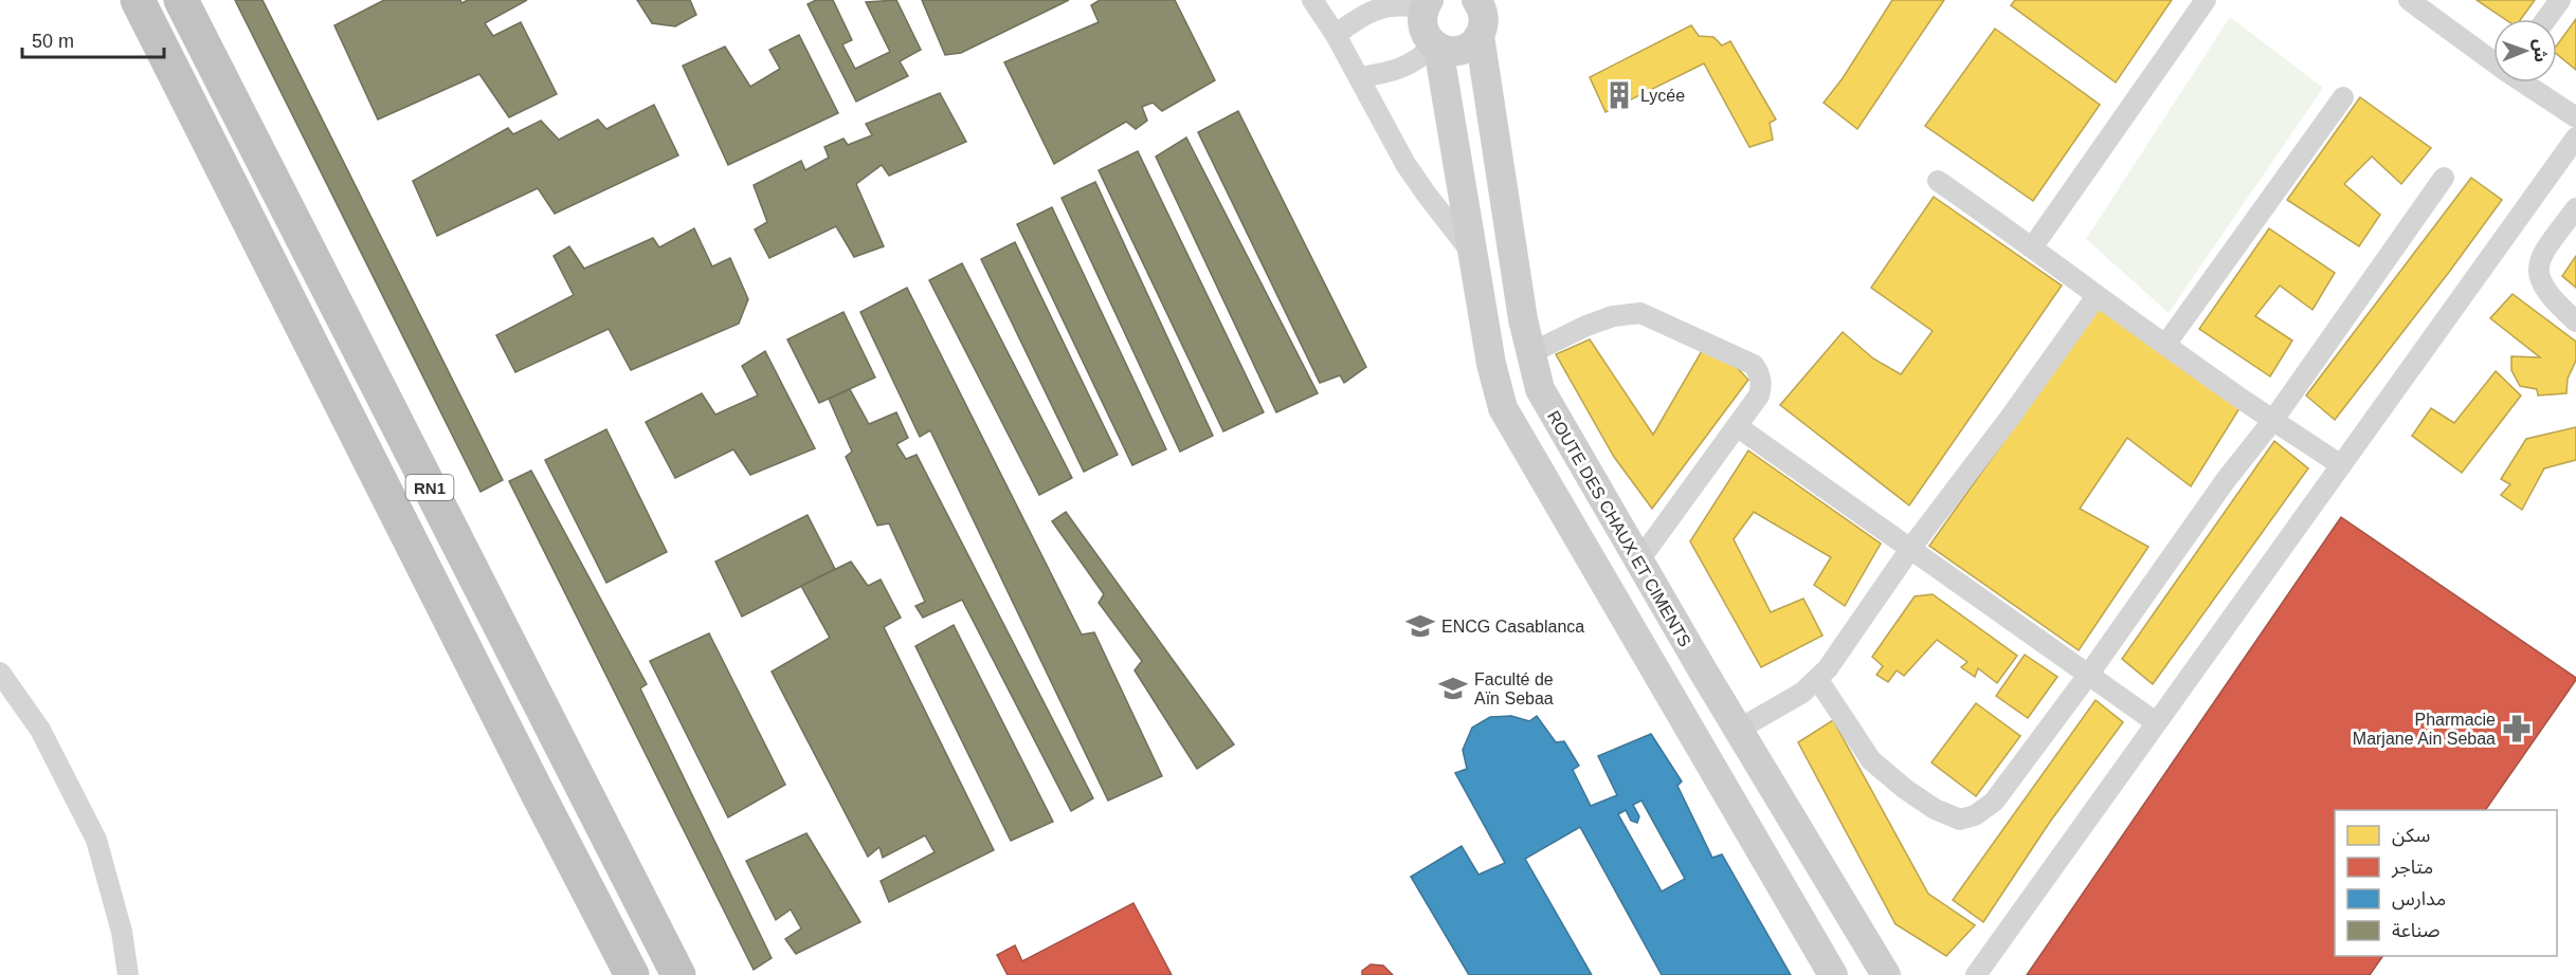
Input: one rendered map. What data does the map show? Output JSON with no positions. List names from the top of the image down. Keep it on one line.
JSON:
{"streets":{"highway":["RN1"],"street":["ROUTE DES CHAUX ET CIMENTS"]},"places":{"building":["Lycée"],"school or university":["ENCG Casablanca","Faculté de Aïn Sebaa"],"pharmacy":["Pharmacie Marjane Ain Sebaa"]},"legend":["سكن","متاجر","مدارس","صناعة"],"scale_bar":"50 m","north":"right"}
